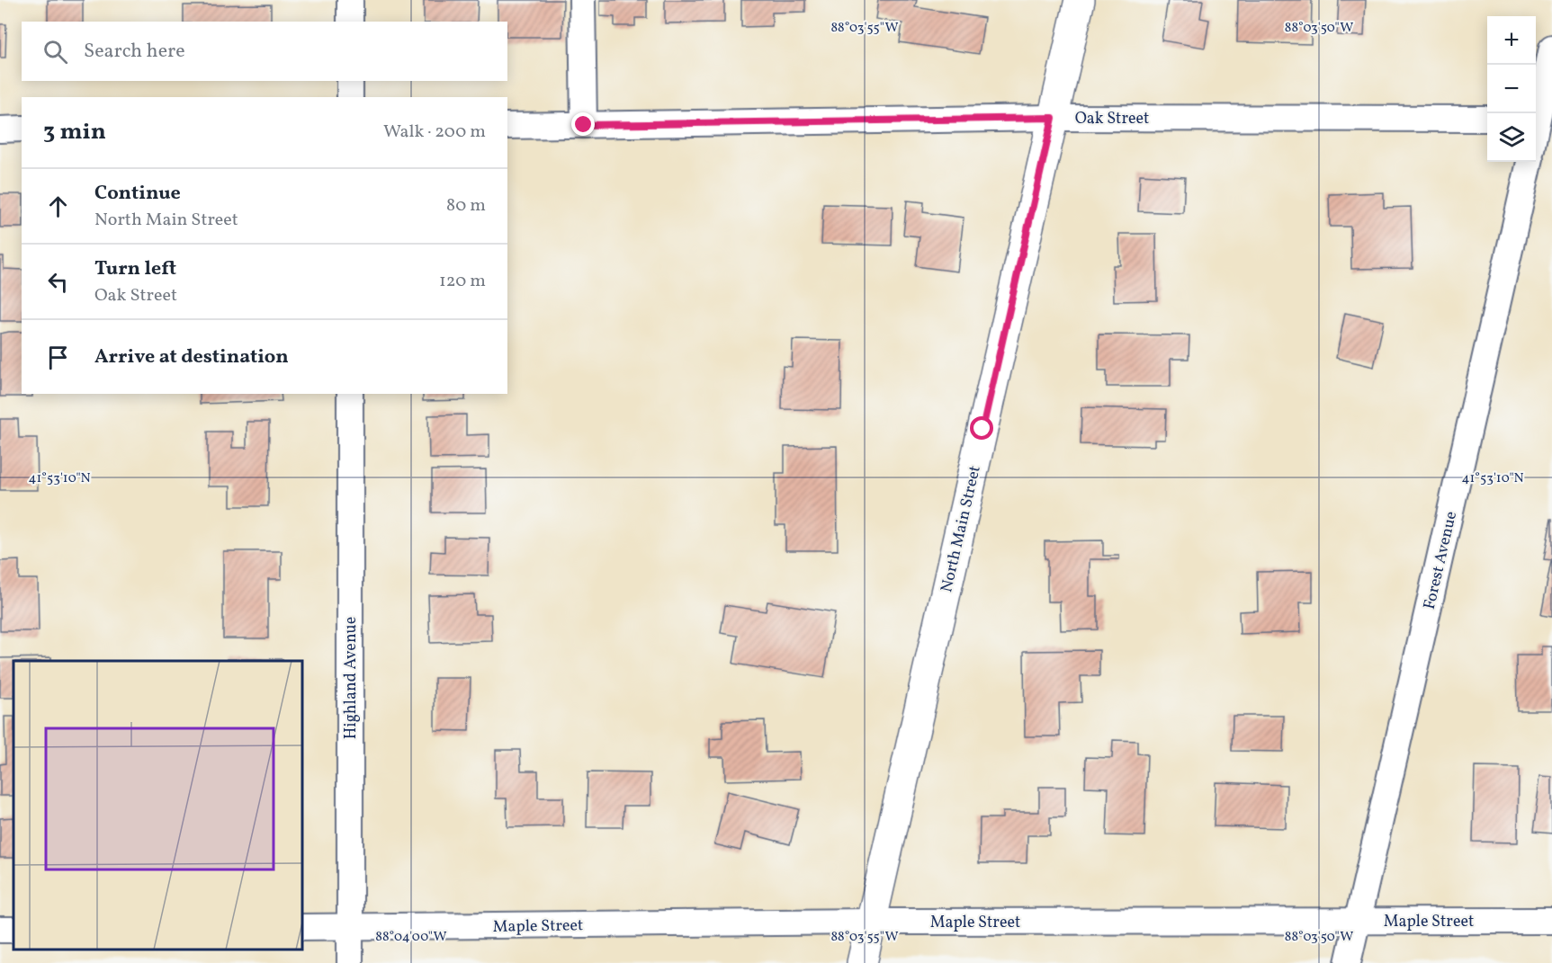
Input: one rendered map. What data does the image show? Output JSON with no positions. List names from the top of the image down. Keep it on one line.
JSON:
{"streets":{"street":["Oak Street","North Main Street","Forest Avenue","Highland Avenue","Maple Street"]},"crossings":[["Oak Street","North Main Street"],["North Main Street","Maple Street"],["Forest Avenue","Maple Street"],["Highland Avenue","Maple Street"]],"page":{"map_buttons":["+","−"],"search":"Search here","heading":["3 min","Walk · 200 m"],"list":[["Continue","North Main Street","80 m"],["Turn left","Oak Street","120 m"],"Arrive at destination"]},"coordinates":["88°03'55\"W","88°03'50\"W","41°53'10\"N","88°04'00\"W"]}
